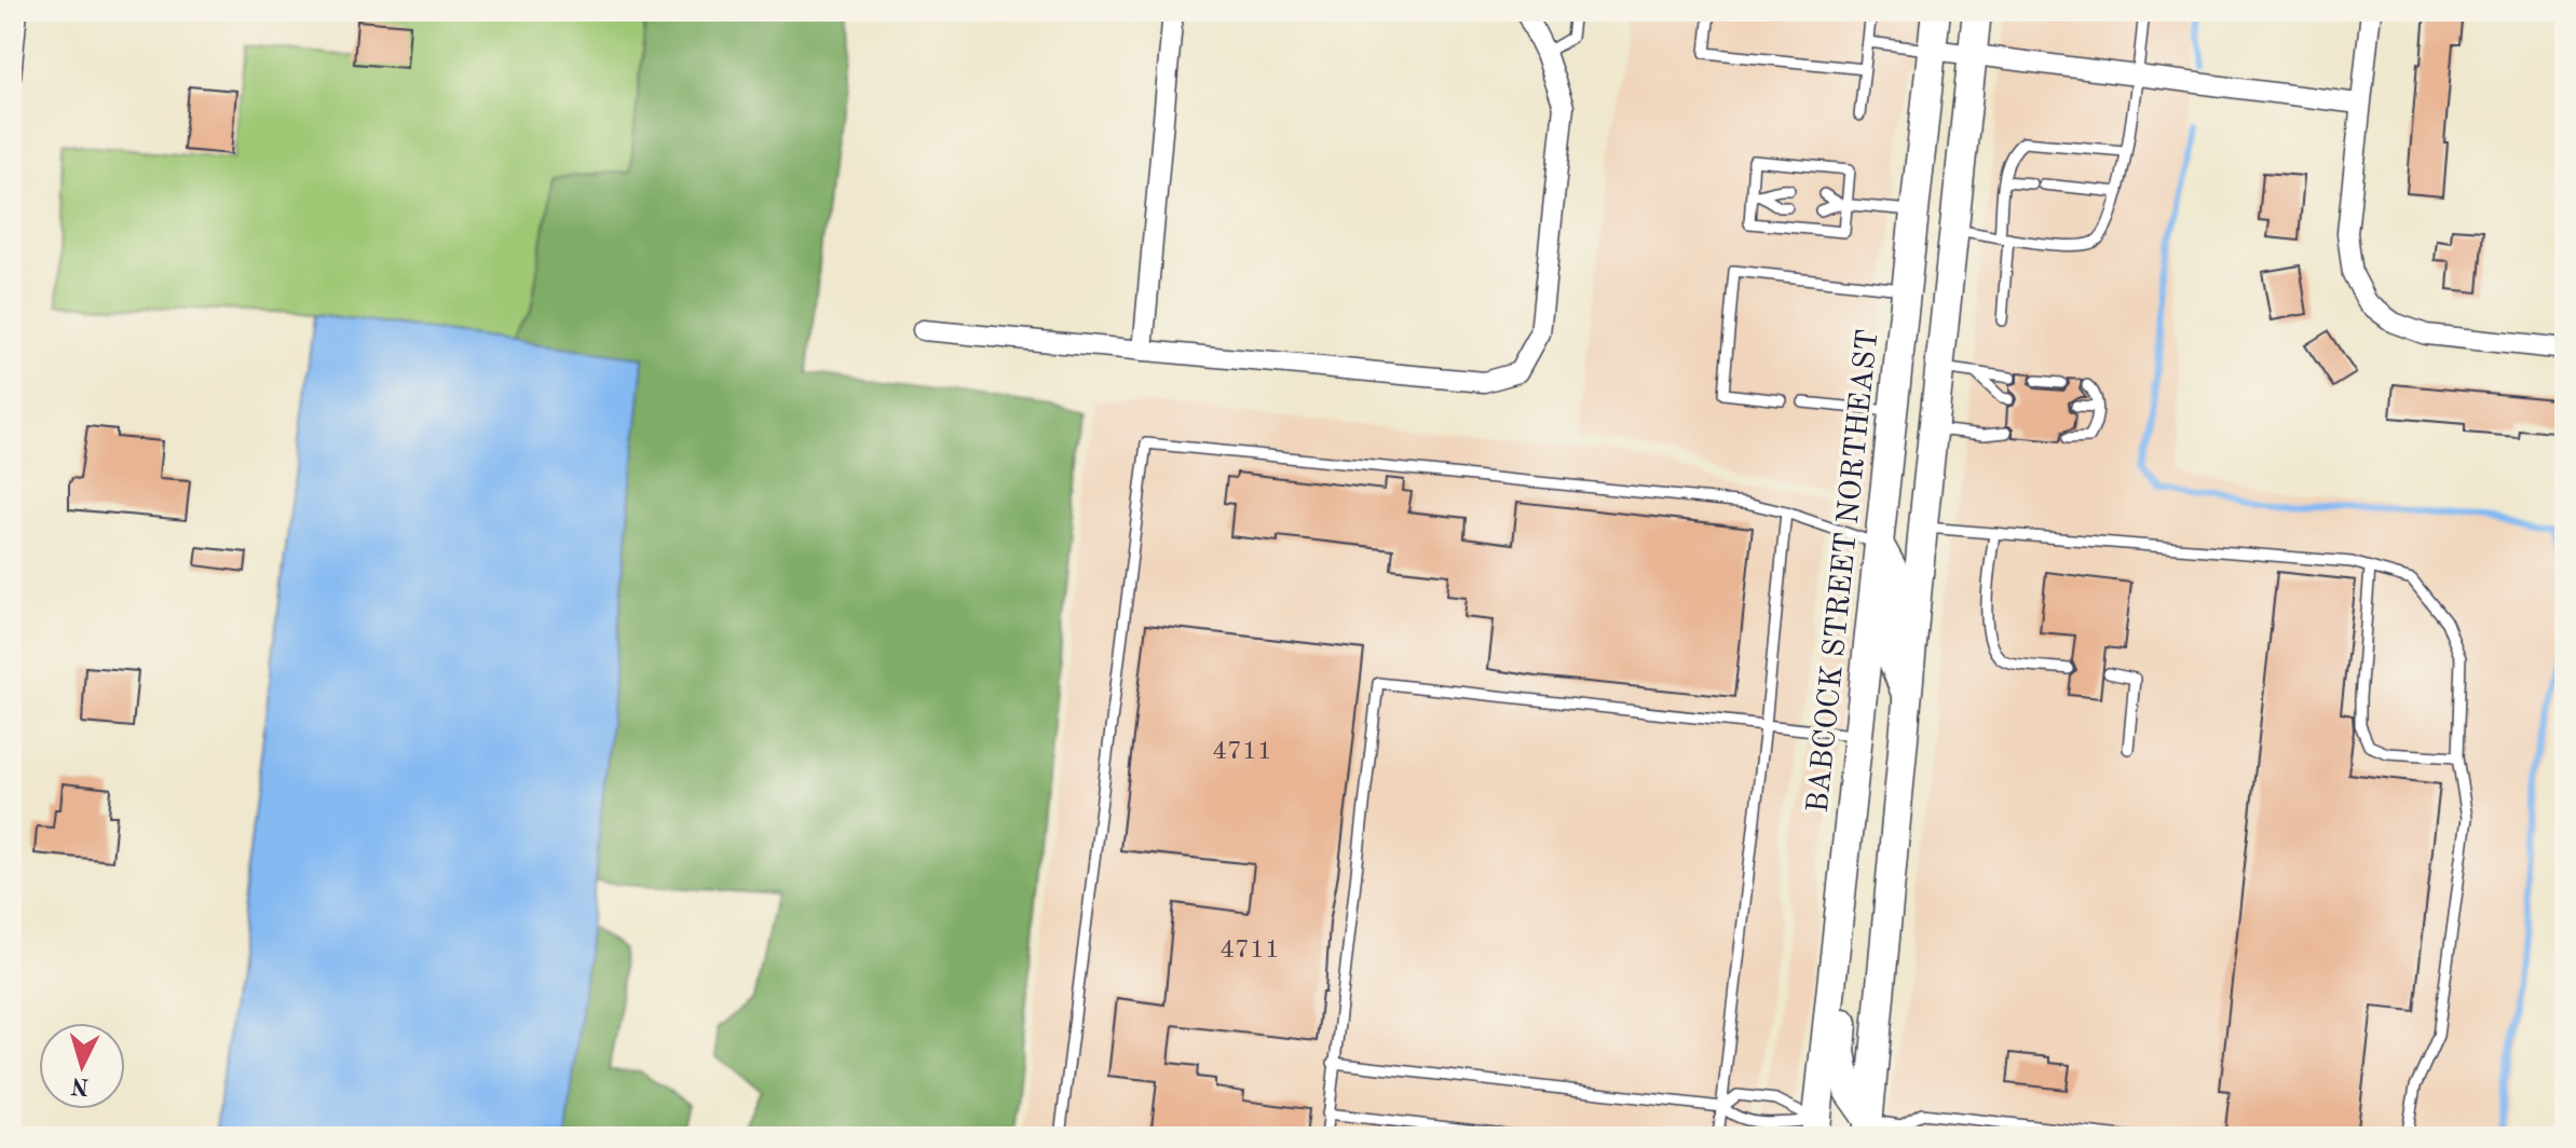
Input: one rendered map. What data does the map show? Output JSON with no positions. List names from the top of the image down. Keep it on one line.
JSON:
{"streets":{"main road":["BABCOCK STREET NORTHEAST"]},"house_numbers":["4711","4711"],"north":"bottom"}
